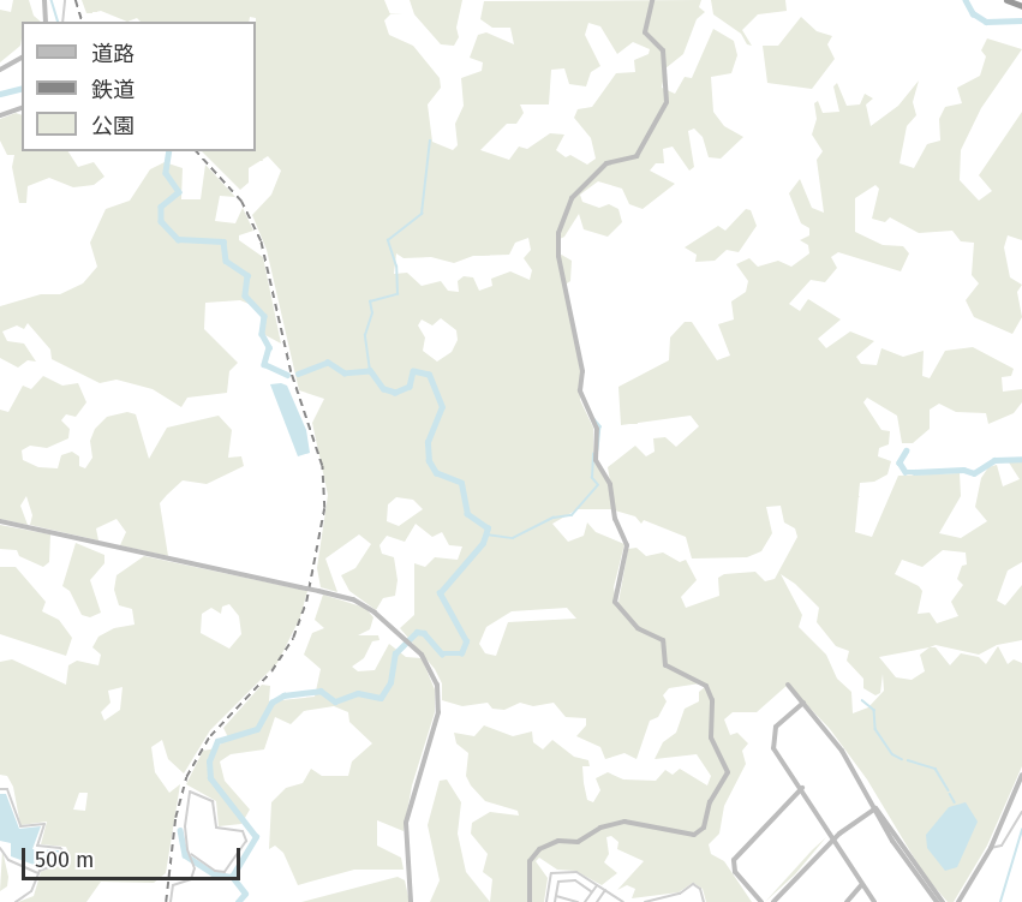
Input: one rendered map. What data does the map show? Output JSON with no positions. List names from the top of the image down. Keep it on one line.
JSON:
{"legend":["道路","鉄道","公園"],"scale_bar":"500 m"}
